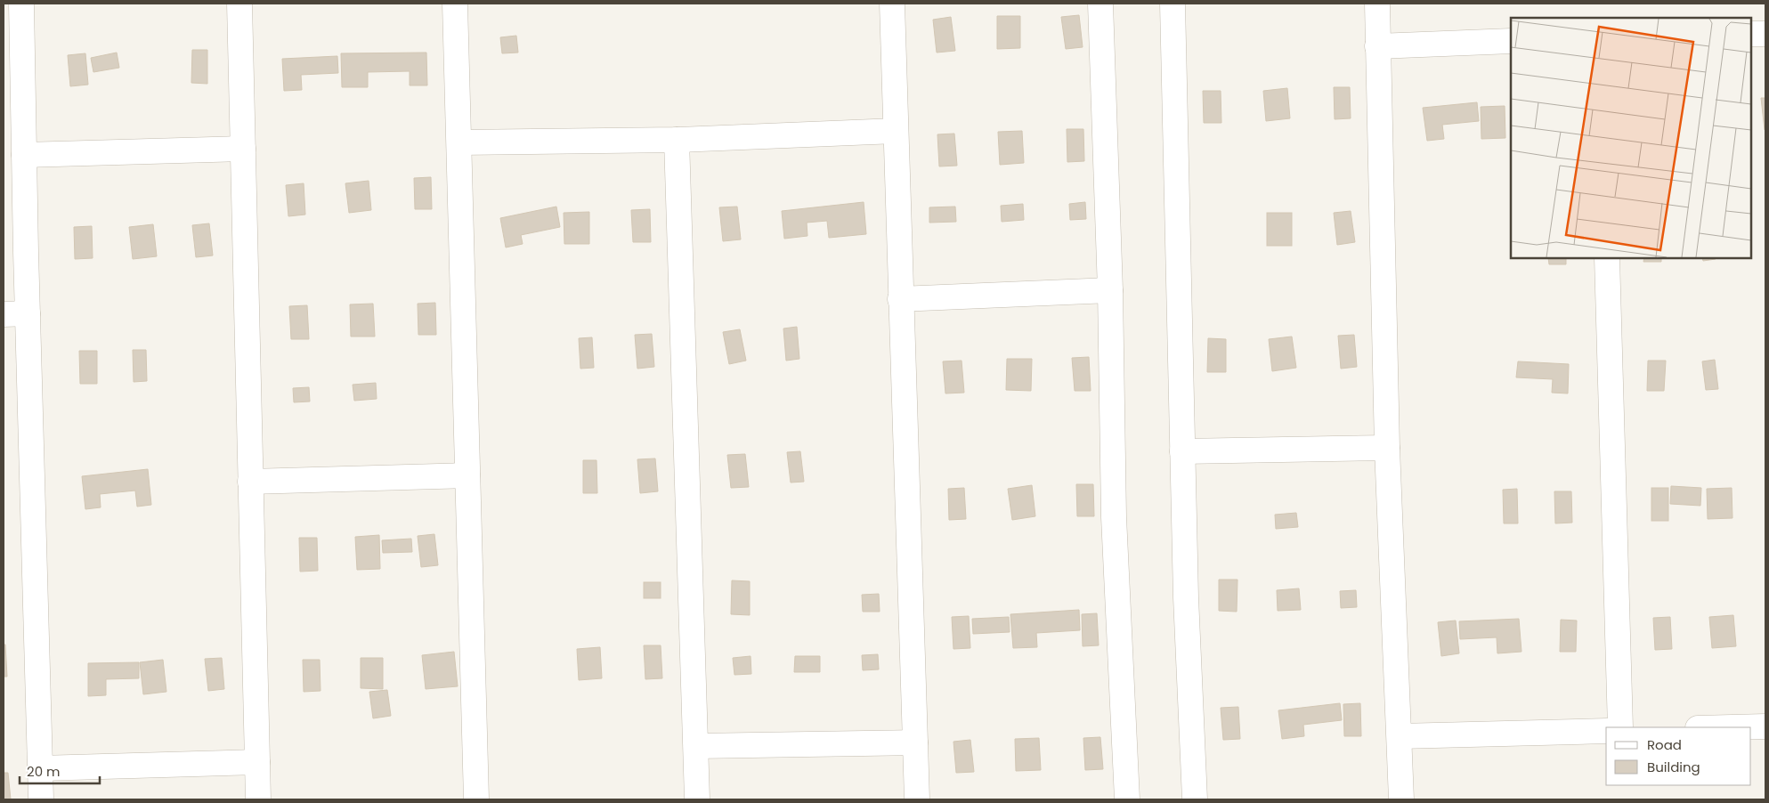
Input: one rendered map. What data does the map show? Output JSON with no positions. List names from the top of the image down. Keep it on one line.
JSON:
{"legend":["Road","Building"],"scale_bar":"20 m"}
